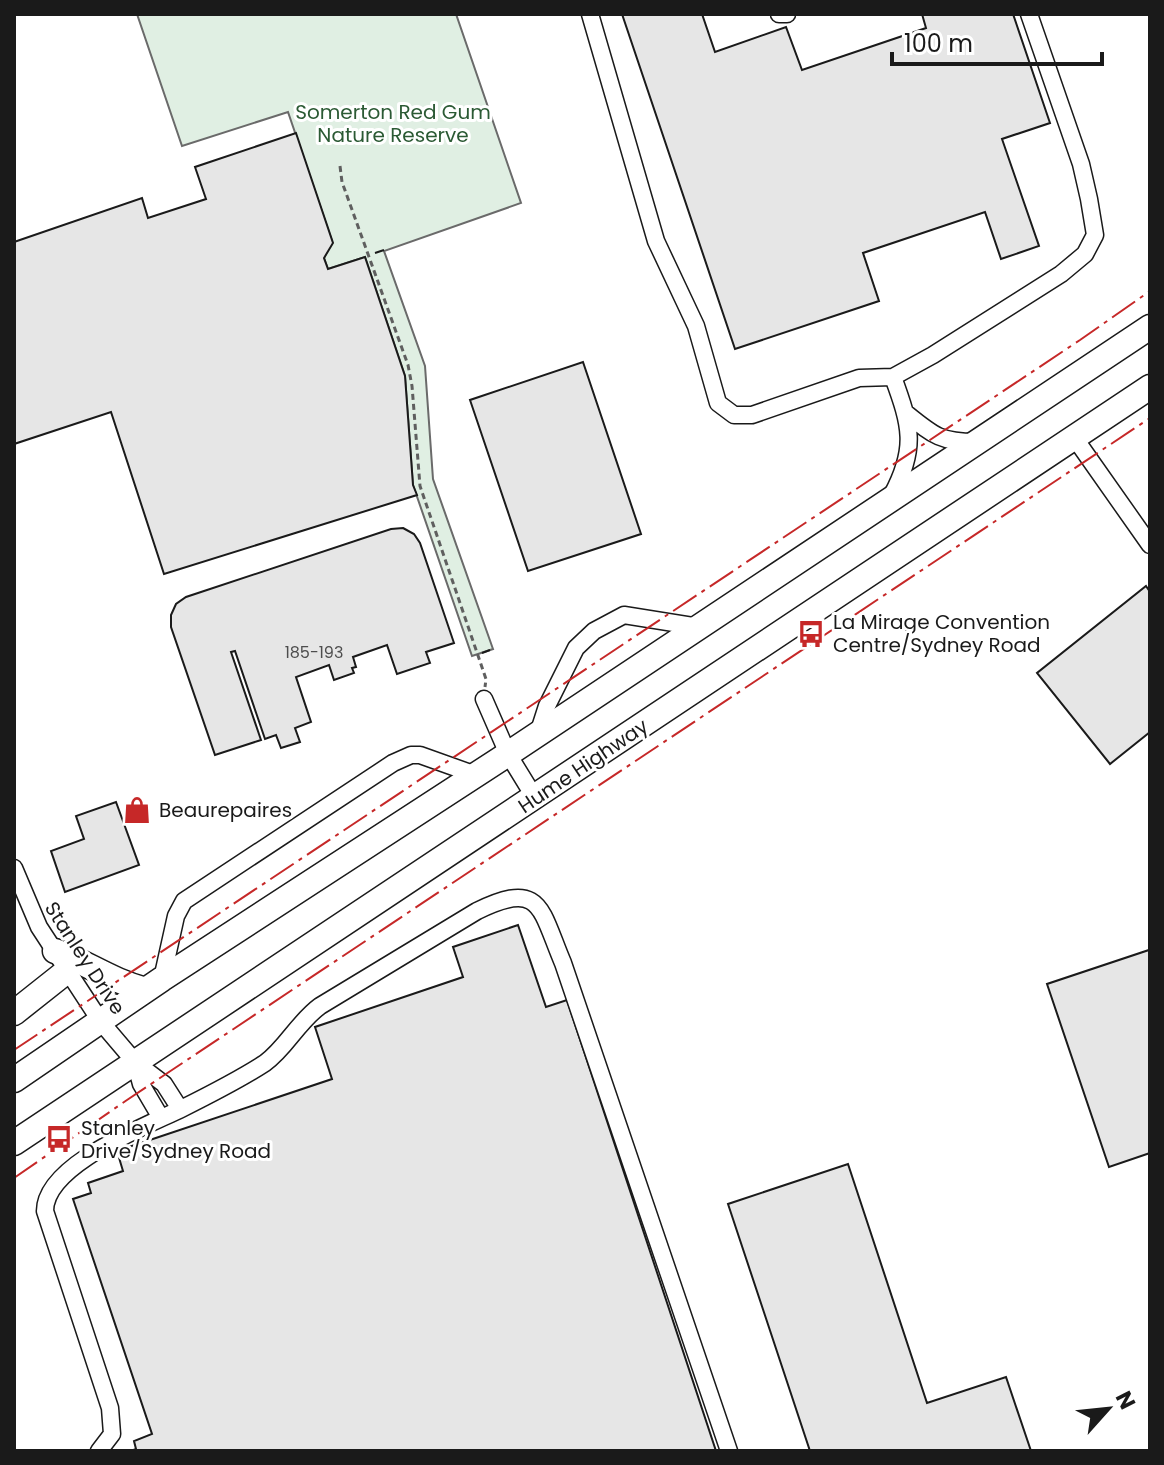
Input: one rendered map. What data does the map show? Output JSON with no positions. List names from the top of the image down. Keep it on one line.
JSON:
{"streets":{"highway":["Hume Highway"],"street":["Stanley Drive"]},"crossings":[["Hume Highway","Stanley Drive"]],"parks":["Somerton Red Gum Nature Reserve"],"places":{"bus stop":["La Mirage Convention Centre/Sydney Road","Stanley Drive/Sydney Road"],"shop":["Beaurepaires"]},"house_numbers":["185-193"],"scale_bar":"100 m","north":"top right"}
